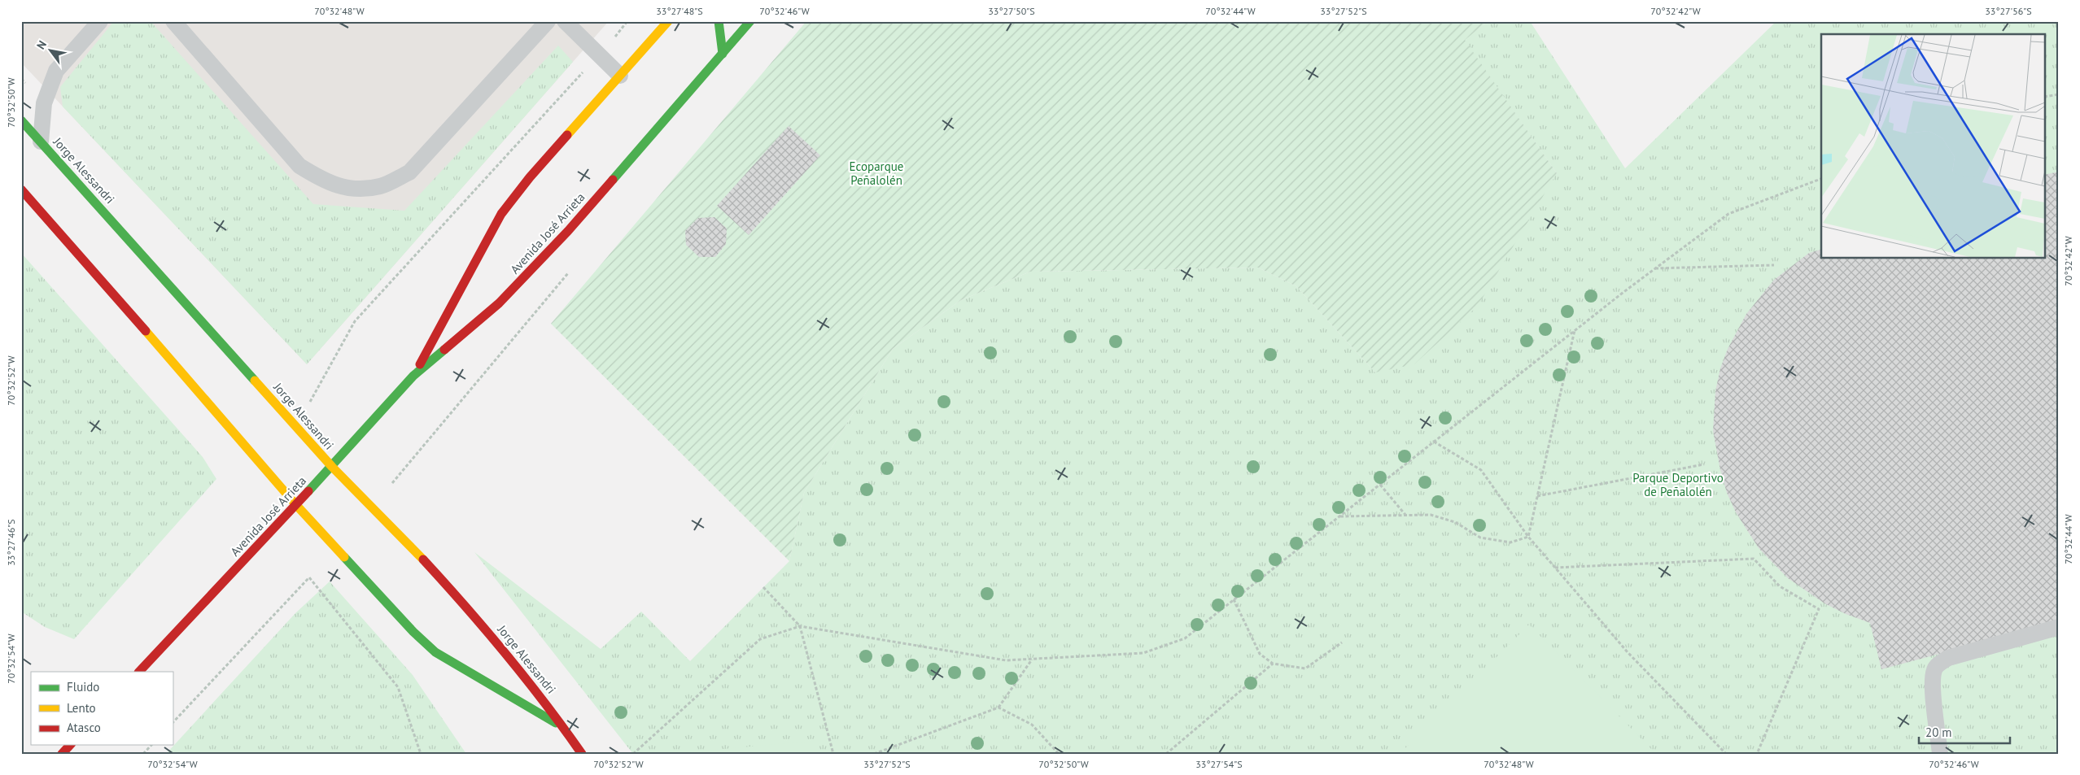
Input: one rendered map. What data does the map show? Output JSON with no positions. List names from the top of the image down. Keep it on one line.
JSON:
{"streets":{"main road":["Jorge Alessandri","Avenida José Arrieta"]},"crossings":[["Jorge Alessandri","Avenida José Arrieta"]],"parks":["Ecoparque Peñalolén","Parque Deportivo de Peñalolén"],"legend":["Fluido","Lento","Atasco"],"scale_bar":"20 m","north":"top left","coordinates":["70°32'48\"W","33°27'48\"S","70°32'46\"W","33°27'50\"S","70°32'44\"W","33°27'52\"S","70°32'42\"W","33°27'56\"S","70°32'50\"W","70°32'52\"W","33°27'46\"S","70°32'54\"W","33°27'54\"S"]}
